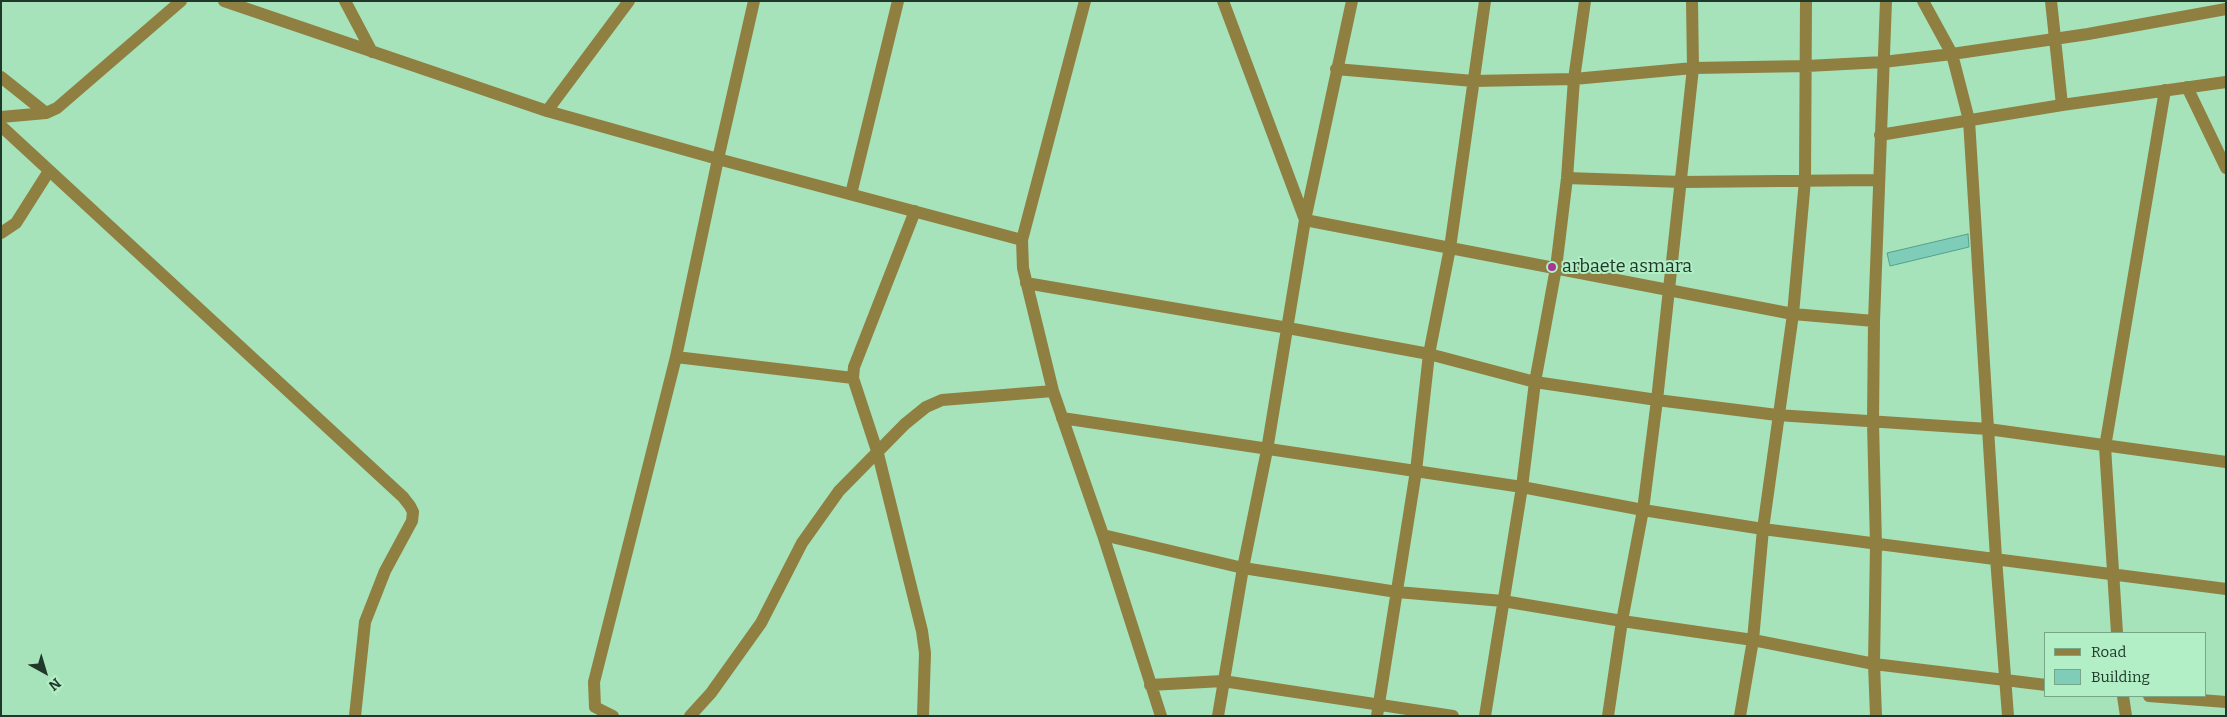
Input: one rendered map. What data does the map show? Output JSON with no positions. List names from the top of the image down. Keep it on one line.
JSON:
{"places":["arbaete asmara"],"legend":["Road","Building"],"north":"bottom right"}
